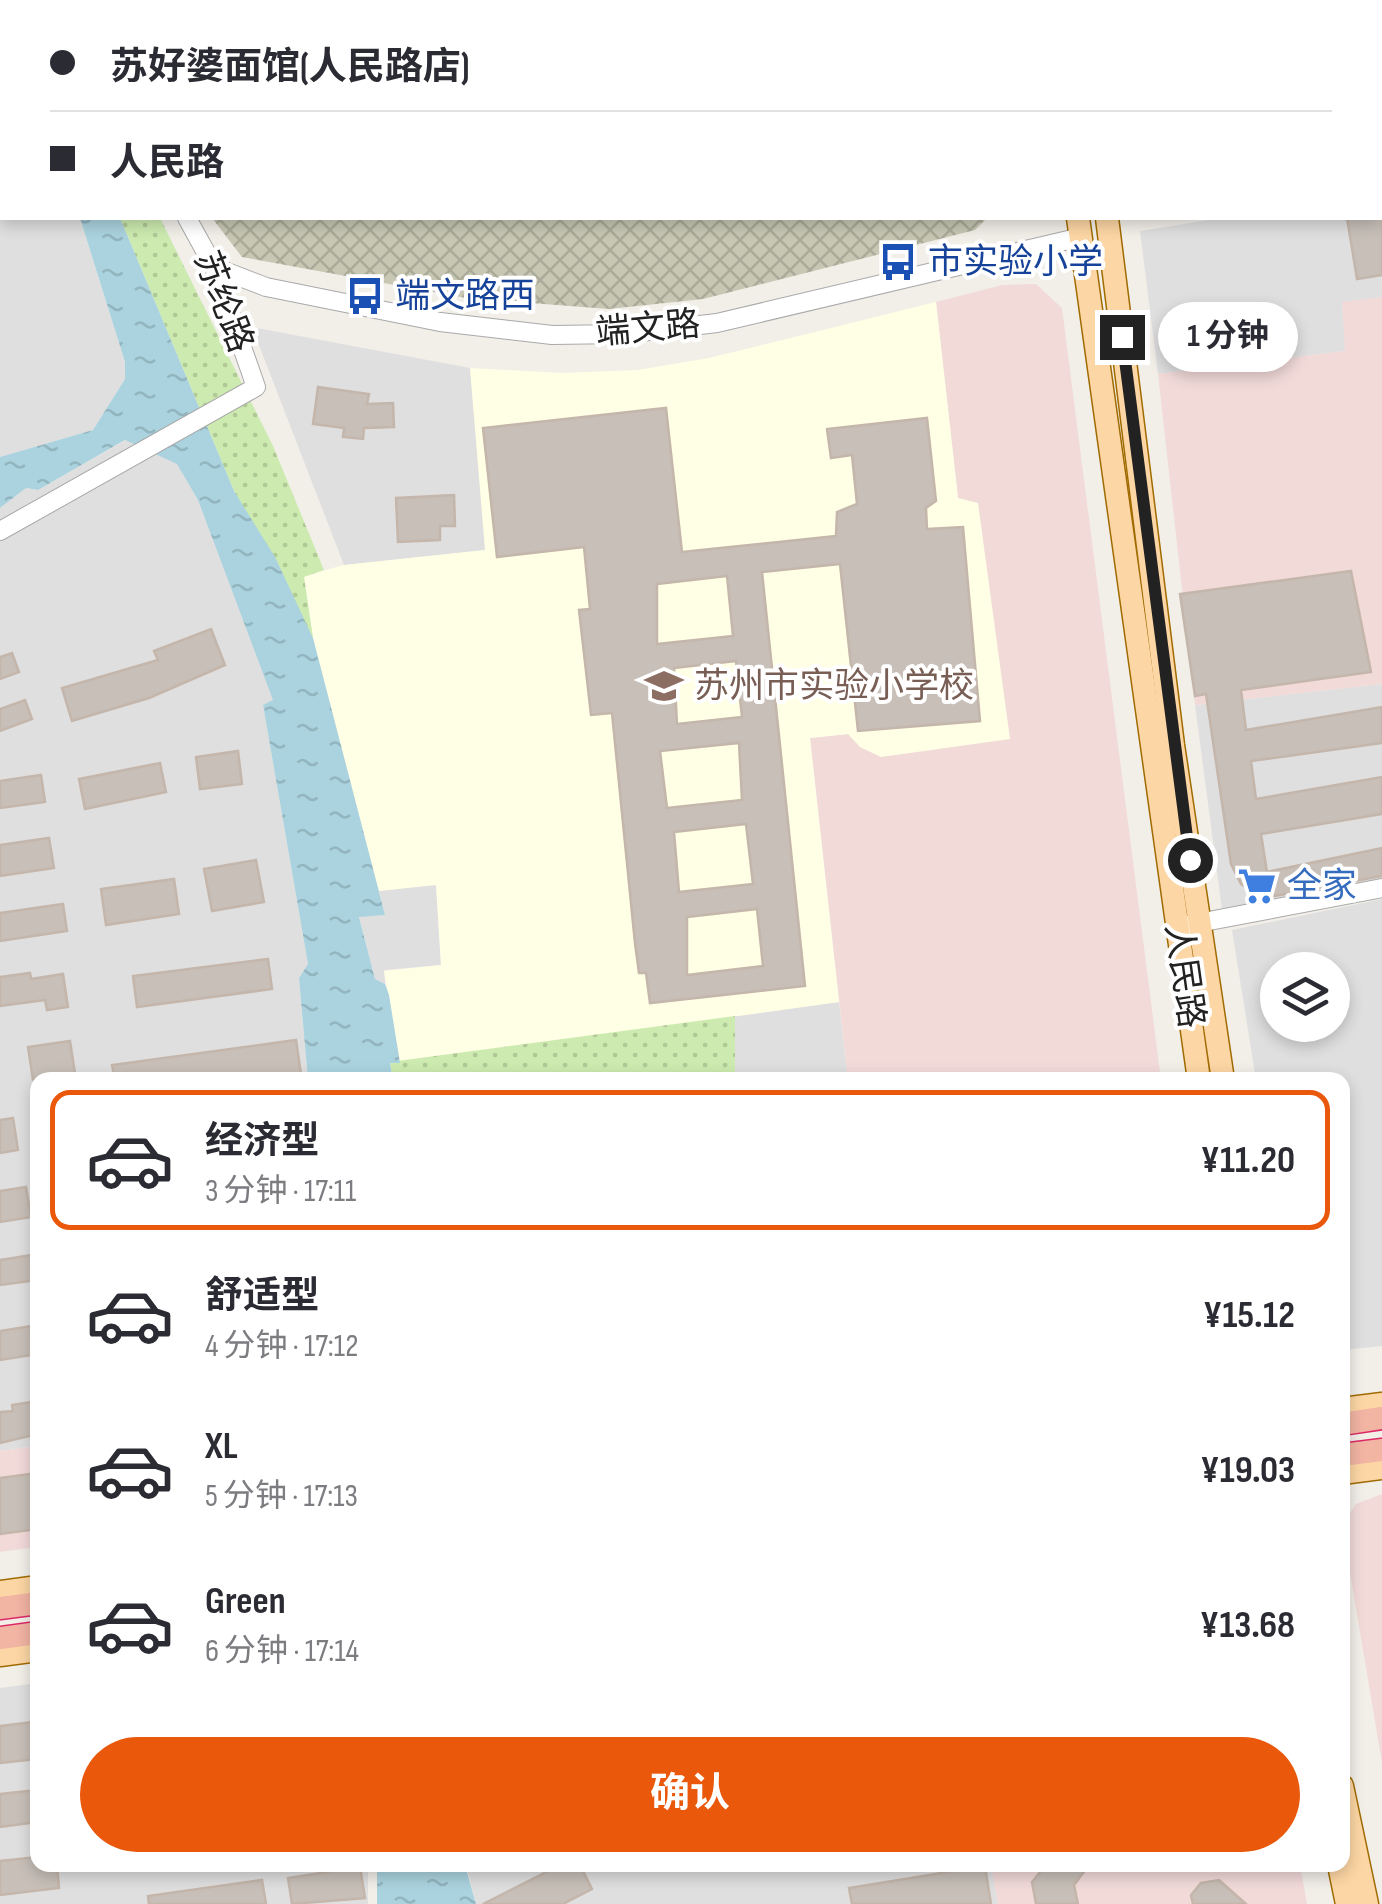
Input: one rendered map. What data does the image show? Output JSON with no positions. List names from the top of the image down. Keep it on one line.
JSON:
{"streets":{"main road":["人民路"],"street":["苏纶路","端文路"]},"crossings":[["苏纶路","端文路"],["端文路","人民路"]],"places":{"bus stop":["市实验小学","端文路西"],"school or university":["苏州市实验小学校"],"supermarket":["全家"]},"page":{"banner":["苏好婆面馆(人民路店)","人民路"],"bubble":"1 分钟","list":[{"name":"经济型","note":"3 分钟 · 17:11","value":"¥11.20"},{"name":"舒适型","note":"4 分钟 · 17:12","value":"¥15.12"},{"name":"XL","note":"5 分钟 · 17:13","value":"¥19.03"},{"name":"Green","note":"6 分钟 · 17:14","value":"¥13.68"}],"buttons":"确认"}}
